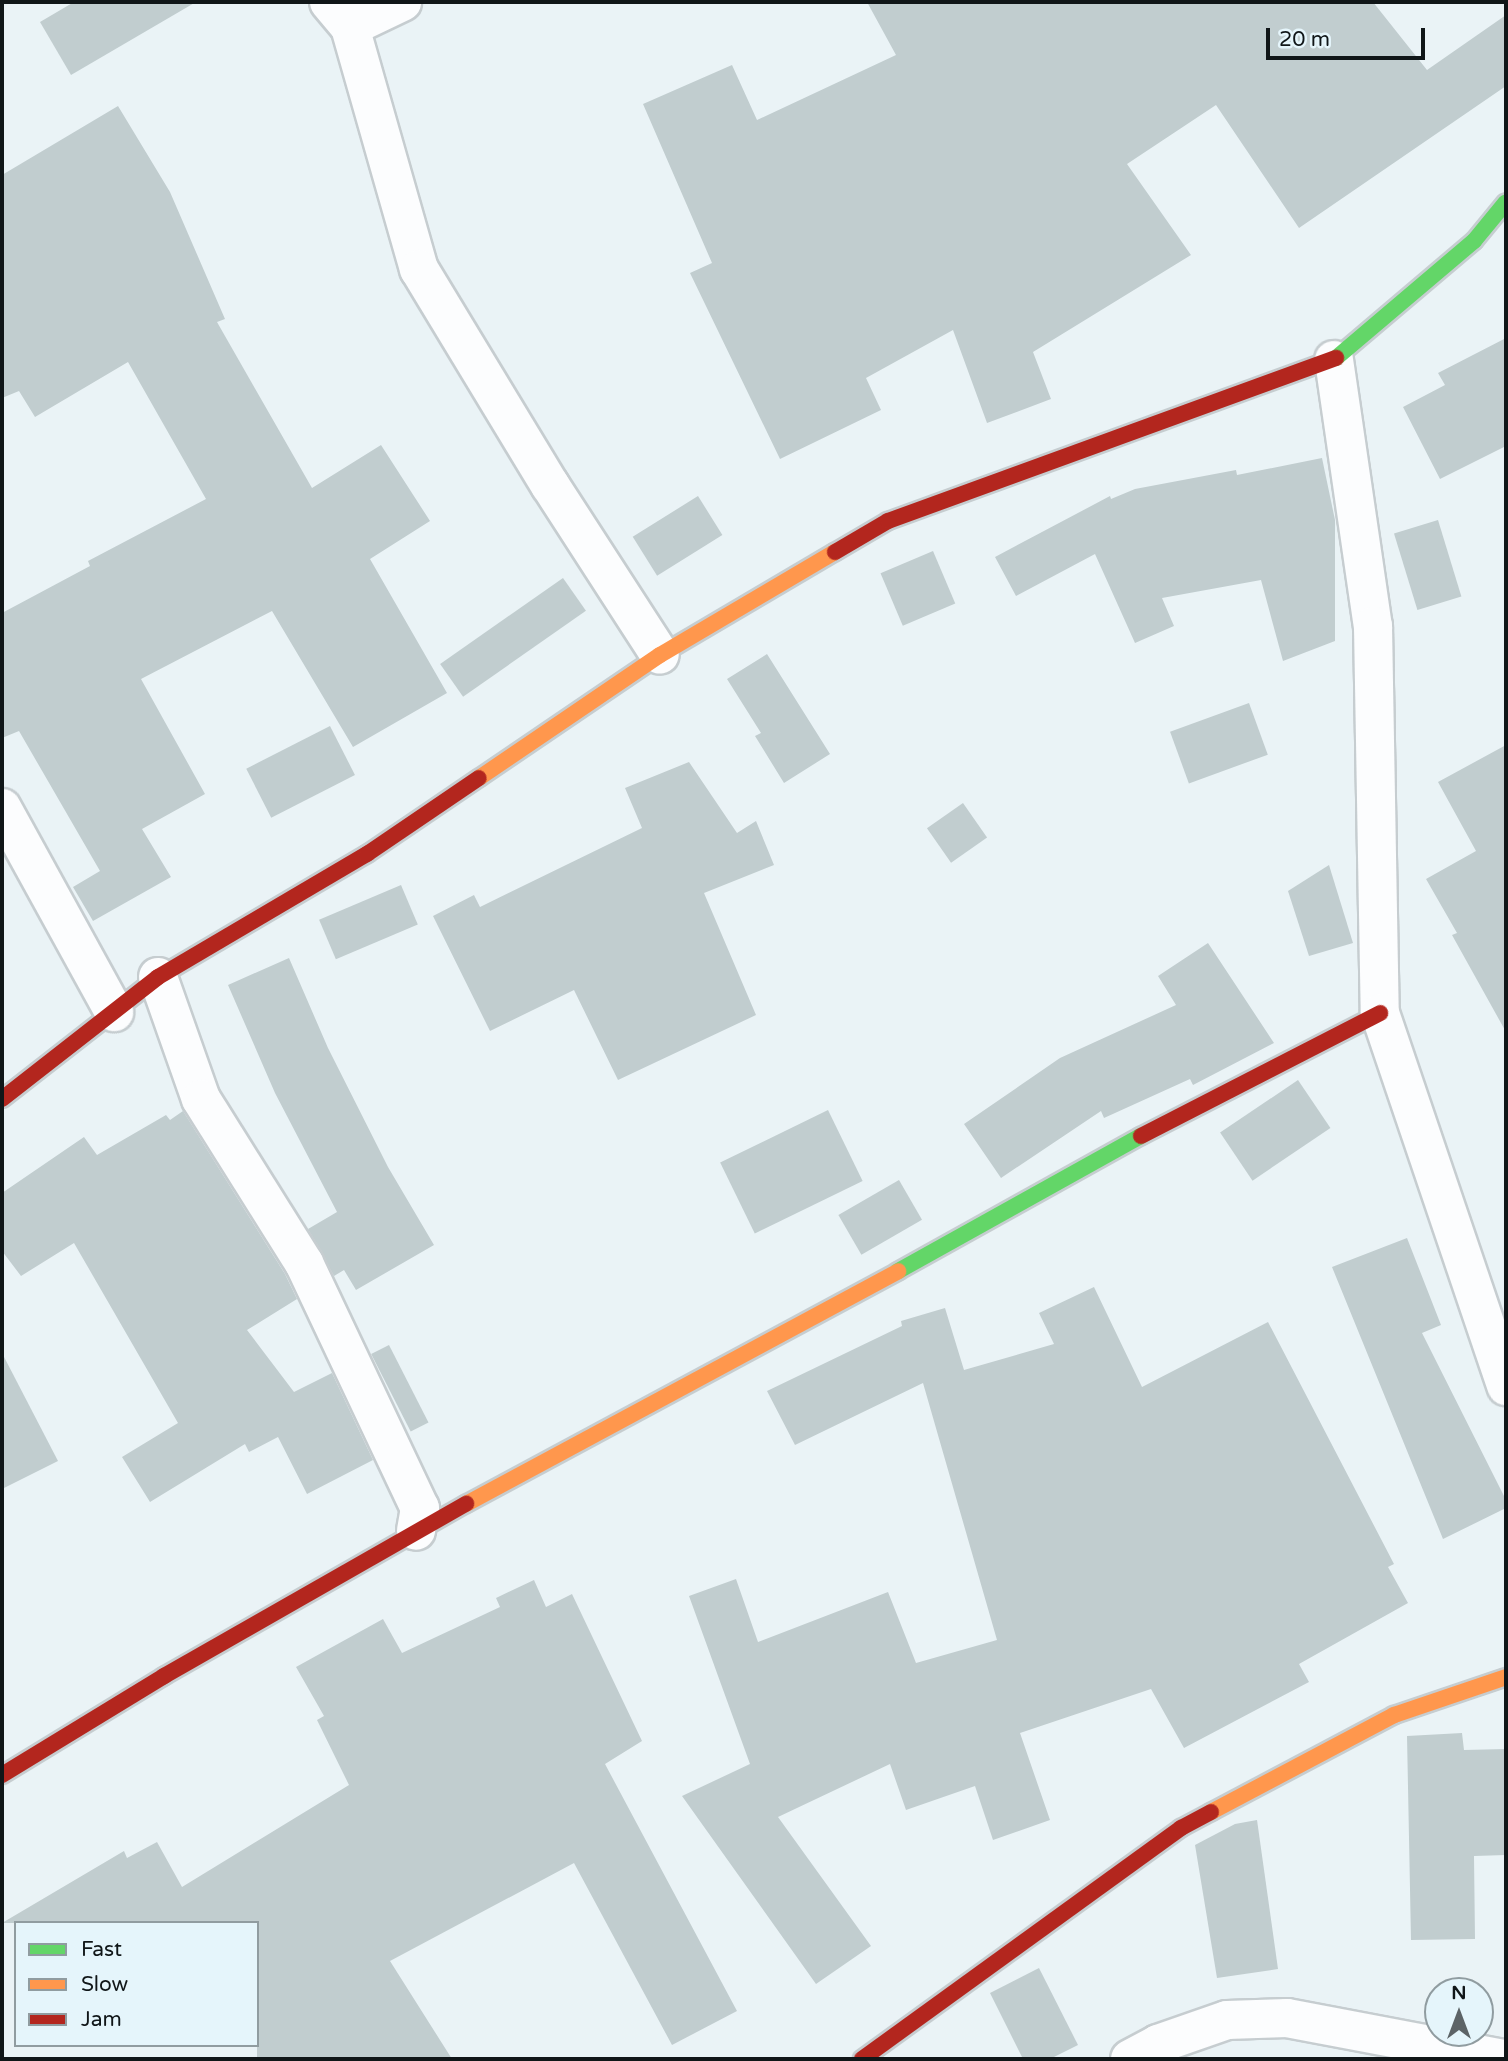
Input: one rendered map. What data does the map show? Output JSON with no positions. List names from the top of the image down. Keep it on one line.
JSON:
{"legend":["Fast","Slow","Jam"],"scale_bar":"20 m","north":"top"}
